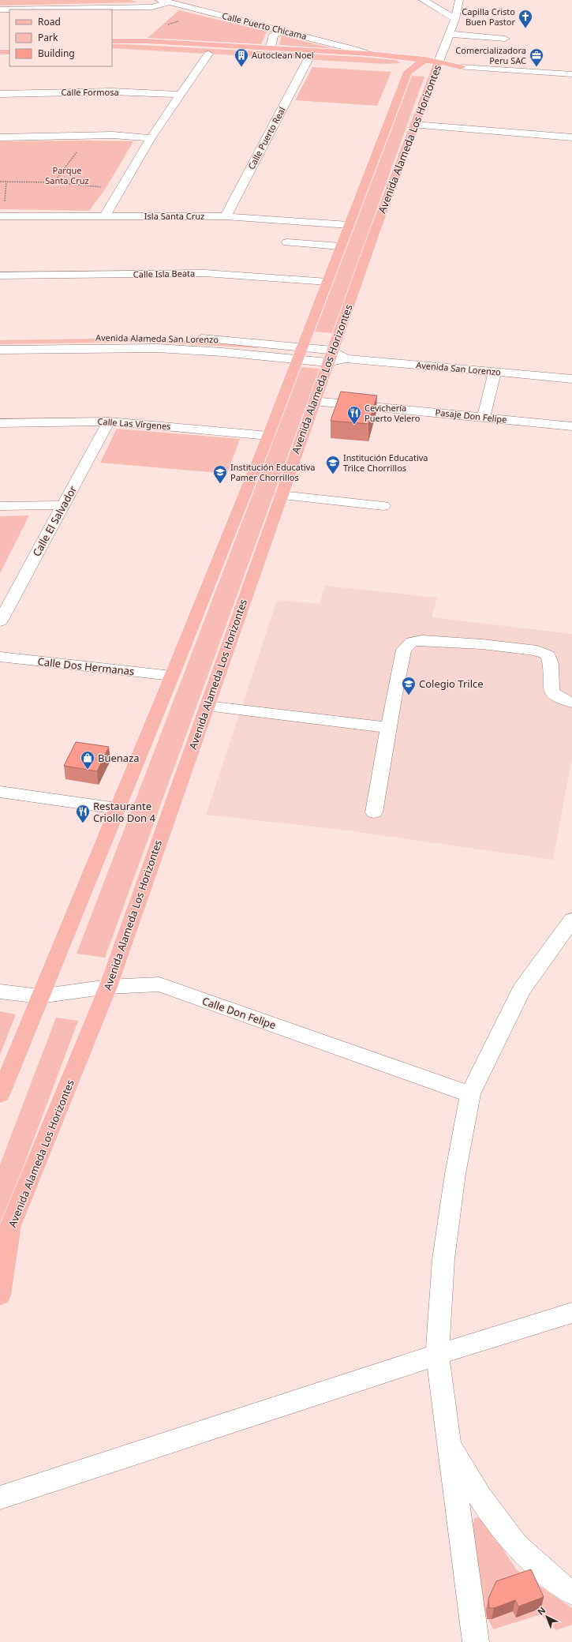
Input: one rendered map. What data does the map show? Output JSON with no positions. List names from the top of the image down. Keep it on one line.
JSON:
{"streets":{"main road":["Avenida Alameda Los Horizontes"],"street":["Calle Puerto Chicama","Calle Formosa","Calle Puerto Real","Isla Santa Cruz","Calle Isla Beata","Avenida Alameda San Lorenzo","Avenida San Lorenzo","Pasaje Don Felipe","Calle Las Vírgenes","Calle El Salvador","Calle Dos Hermanas","Calle Don Felipe"]},"crossings":[["Calle Puerto Real","Isla Santa Cruz"],["Avenida Alameda Los Horizontes","Isla Santa Cruz"],["Avenida Alameda Los Horizontes","Calle Isla Beata"],["Avenida Alameda Los Horizontes","Avenida Alameda San Lorenzo"],["Avenida Alameda Los Horizontes","Avenida San Lorenzo"],["Avenida Alameda Los Horizontes","Pasaje Don Felipe"],["Avenida Alameda Los Horizontes","Calle Las Vírgenes"],["Avenida Alameda Los Horizontes","Calle Dos Hermanas"],["Avenida Alameda Los Horizontes","Calle Don Felipe"],["Avenida Alameda San Lorenzo","Avenida San Lorenzo"],["Calle Las Vírgenes","Calle El Salvador"]],"parks":["Parque Santa Cruz"],"places":{"church":["Capilla Cristo Buen Pastor"],"building":["Autoclean Noel"],"office":["Comercializadora Peru SAC"],"restaurant":["Cevichería Puerto Velero","Restaurante Criollo Don 4"],"school or university":["Institución Educativa Trilce Chorrillos","Institución Educativa Pamer Chorrillos","Colegio Trilce"],"shop":["Buenaza"]},"legend":["Road","Park","Building"],"north":"top left"}
